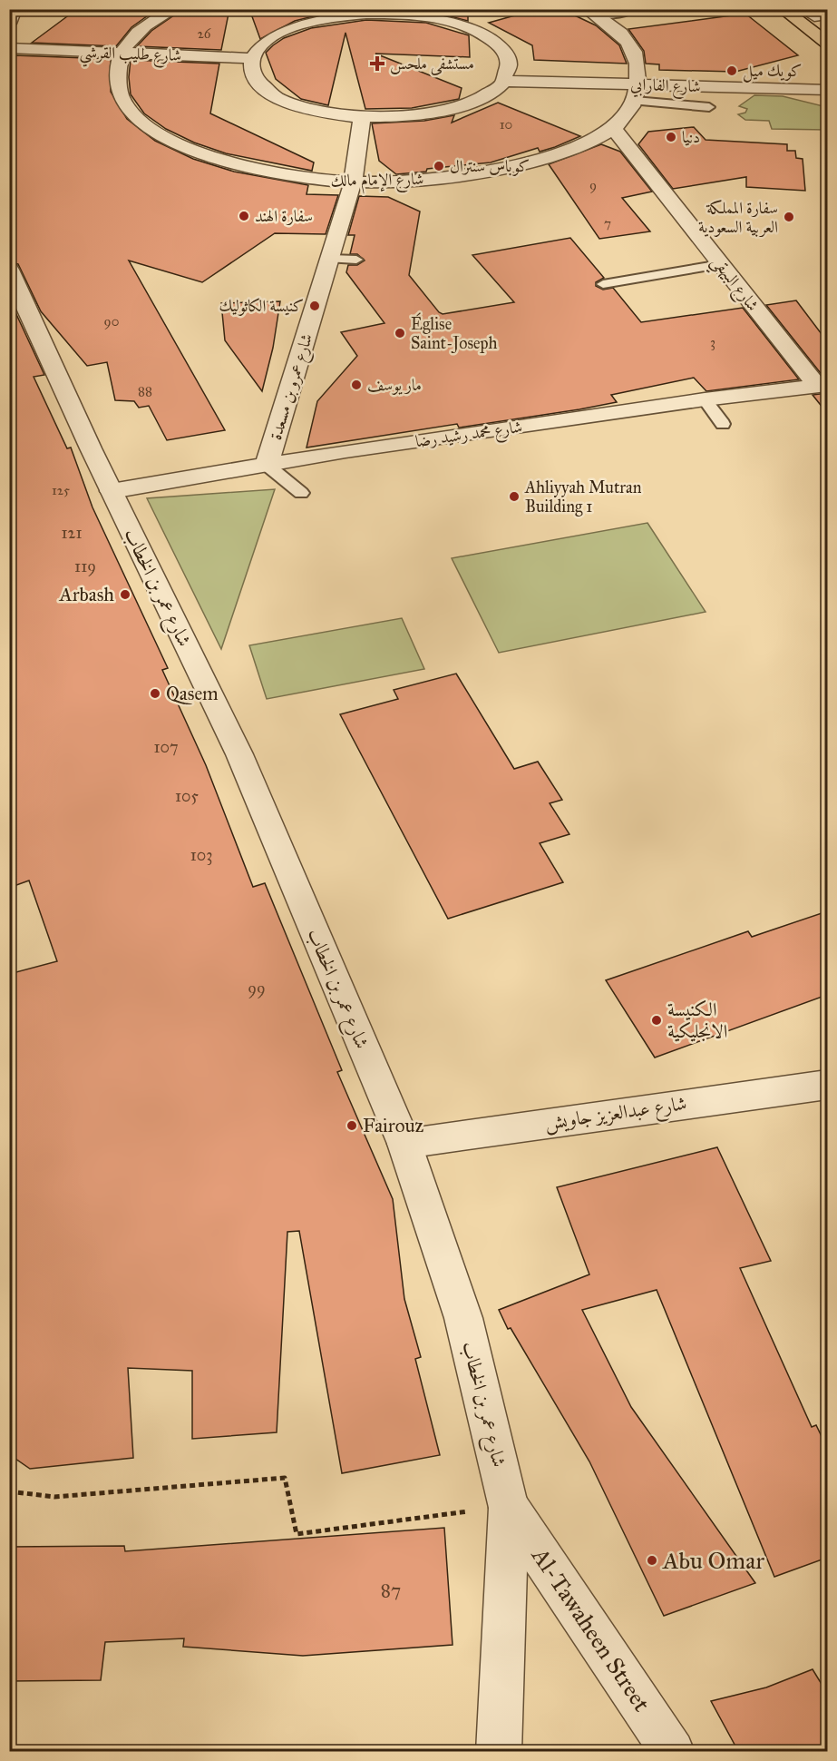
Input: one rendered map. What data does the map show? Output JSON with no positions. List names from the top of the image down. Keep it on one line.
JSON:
{"streets":{"street":["شارع طليب القرشي","شارع الفارابي","شارع الإمام مالك","شارع البيهقي","شارع عمرو بن مسعدة","شارع محمد رشيد رضا","شارع عمر بن الخطاب","شارع عبدالعزيز جاويش","Al-Tawaheen Street"]},"crossings":[["شارع طليب القرشي","شارع الإمام مالك"],["شارع الفارابي","شارع الإمام مالك"],["شارع الإمام مالك","شارع البيهقي"],["شارع الإمام مالك","شارع عمرو بن مسعدة"],["شارع البيهقي","شارع محمد رشيد رضا"],["شارع عمرو بن مسعدة","شارع محمد رشيد رضا"],["شارع محمد رشيد رضا","شارع عمر بن الخطاب"],["شارع عمر بن الخطاب","شارع عبدالعزيز جاويش"],["شارع عمر بن الخطاب","Al-Tawaheen Street"]],"places":{"health":["مستشفى ملحس"],"other":["كويك ميل","دنيا","كوباس سنترال","سفارة الهند","سفارة المملكة العربية السعودية","كنيسة الكاثوليك","Église Saint-Joseph","مار يوسف","Ahliyyah Mutran Building 1","Arbash","Qasem","الكنيسة الانجليكية","Fairouz","Abu Omar"]},"house_numbers":["26","10","9","7","90","3","88","125","121","119","107","105","103","99","87"]}
